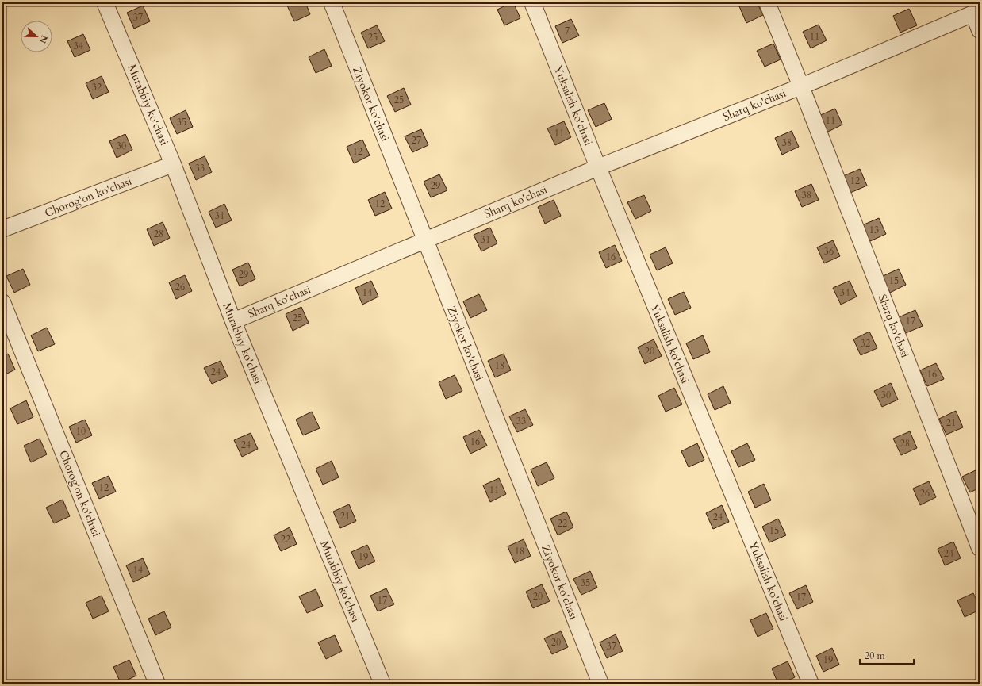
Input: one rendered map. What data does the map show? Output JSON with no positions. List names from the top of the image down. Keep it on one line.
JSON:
{"streets":{"street":["Ziyokor ko'chasi","Murabbiy ko'chasi","Sharq ko'chasi","Yuksalish ko'chasi","Chorog'on ko'chasi"]},"crossings":[["Ziyokor ko'chasi","Sharq ko'chasi"],["Murabbiy ko'chasi","Sharq ko'chasi"],["Murabbiy ko'chasi","Chorog'on ko'chasi"],["Sharq ko'chasi","Yuksalish ko'chasi"]],"house_numbers":["37","7","11","25","34","32","25","11","35","11","27","38","30","12","33","12","29","38","12","31","13","28","31","36","16","29","15","26","14","34","25","17","32","20","18","24","16","30","33","21","10","16","28","24","12","11","26","21","24","22","15","22","18","24","19","14","35","20","17","17","20","37","19"],"scale_bar":"20 m","north":"right"}
